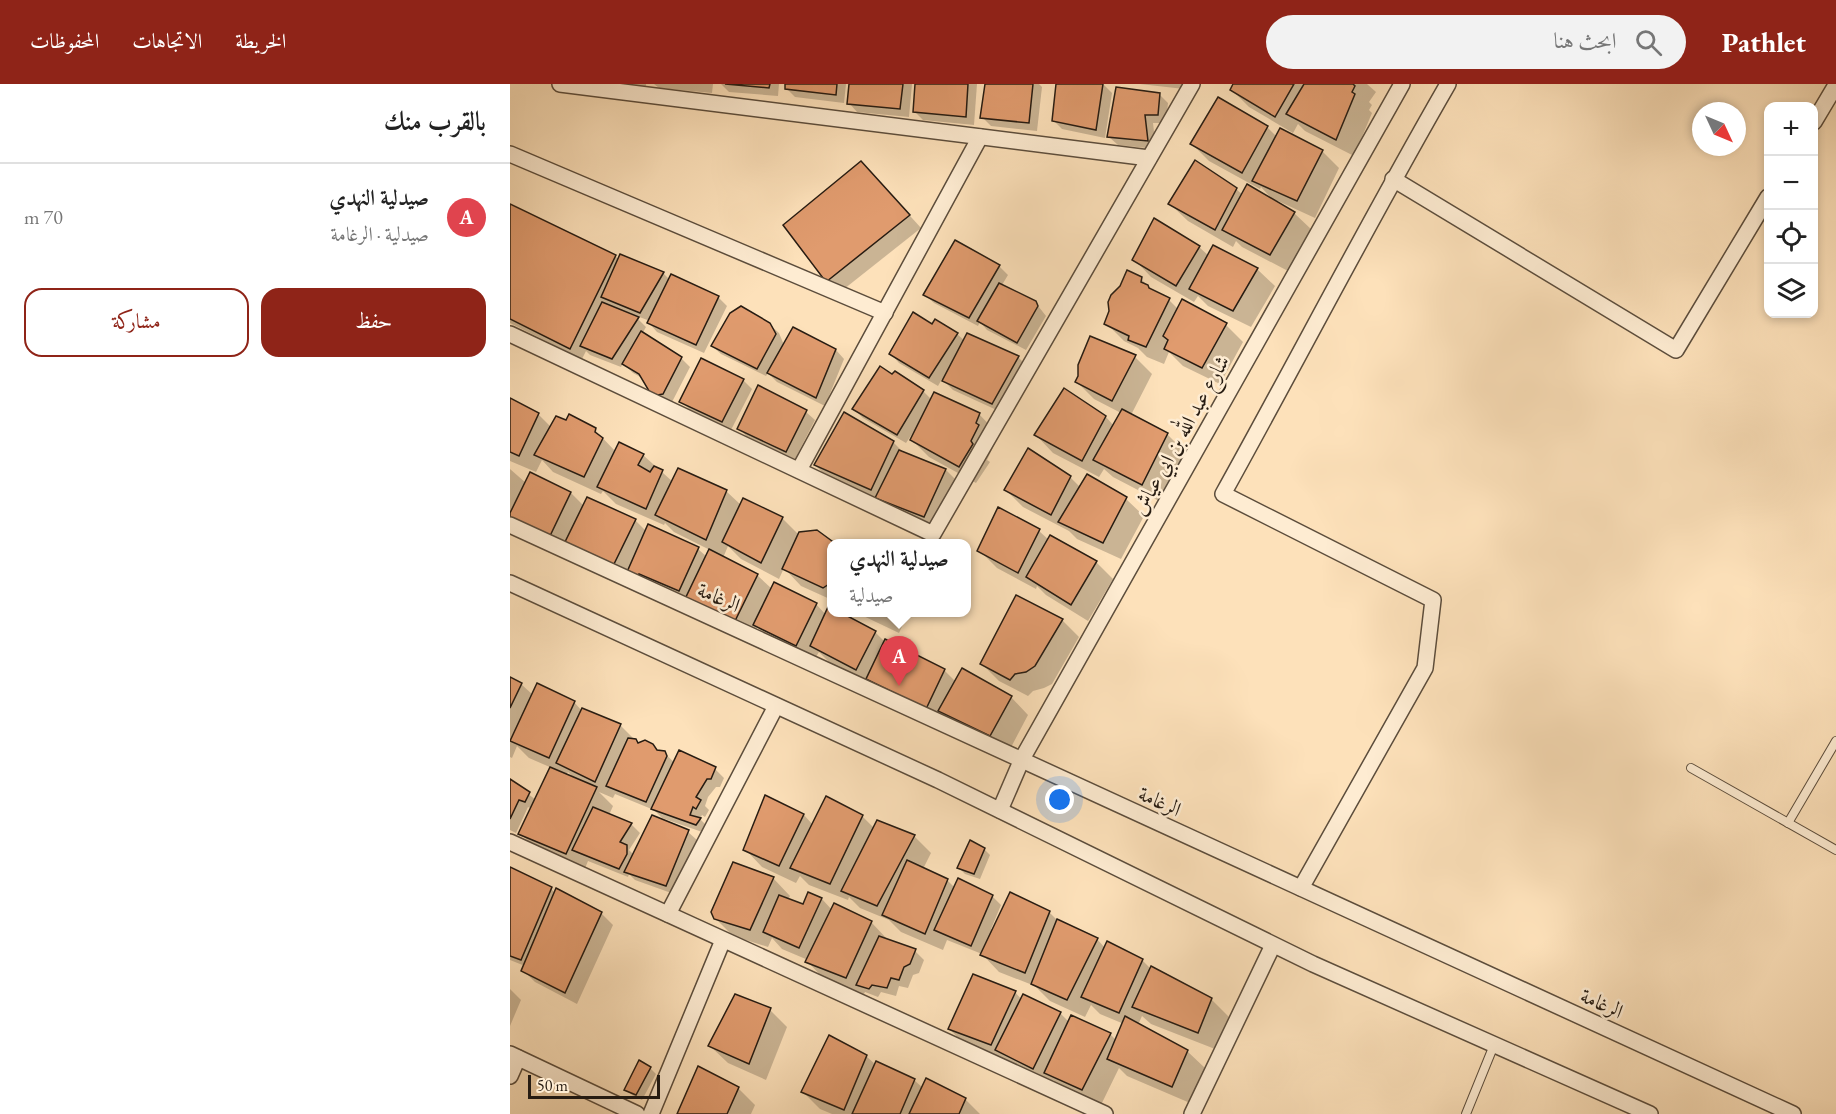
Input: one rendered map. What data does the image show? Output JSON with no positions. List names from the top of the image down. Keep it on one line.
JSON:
{"streets":{"street":["شارع عبد الله بن ابي عياش","الرغامة"]},"crossings":[["شارع عبد الله بن ابي عياش","الرغامة"]],"scale_bar":"50 m","north":"bottom right","page":{"header":"Pathlet","search":"ابحث هنا","nav":["الخريطة","الاتجاهات","المحفوظات"],"heading":"بالقرب منك","map_buttons":["+","−"],"list":[{"mark":"A","name":"صيدلية النهدي","note":"صيدلية · الرغامة","value":"70 m"}],"buttons":["حفظ","مشاركة"],"popup":["صيدلية النهدي","صيدلية"],"pins":"A","scale":"50 m"}}
